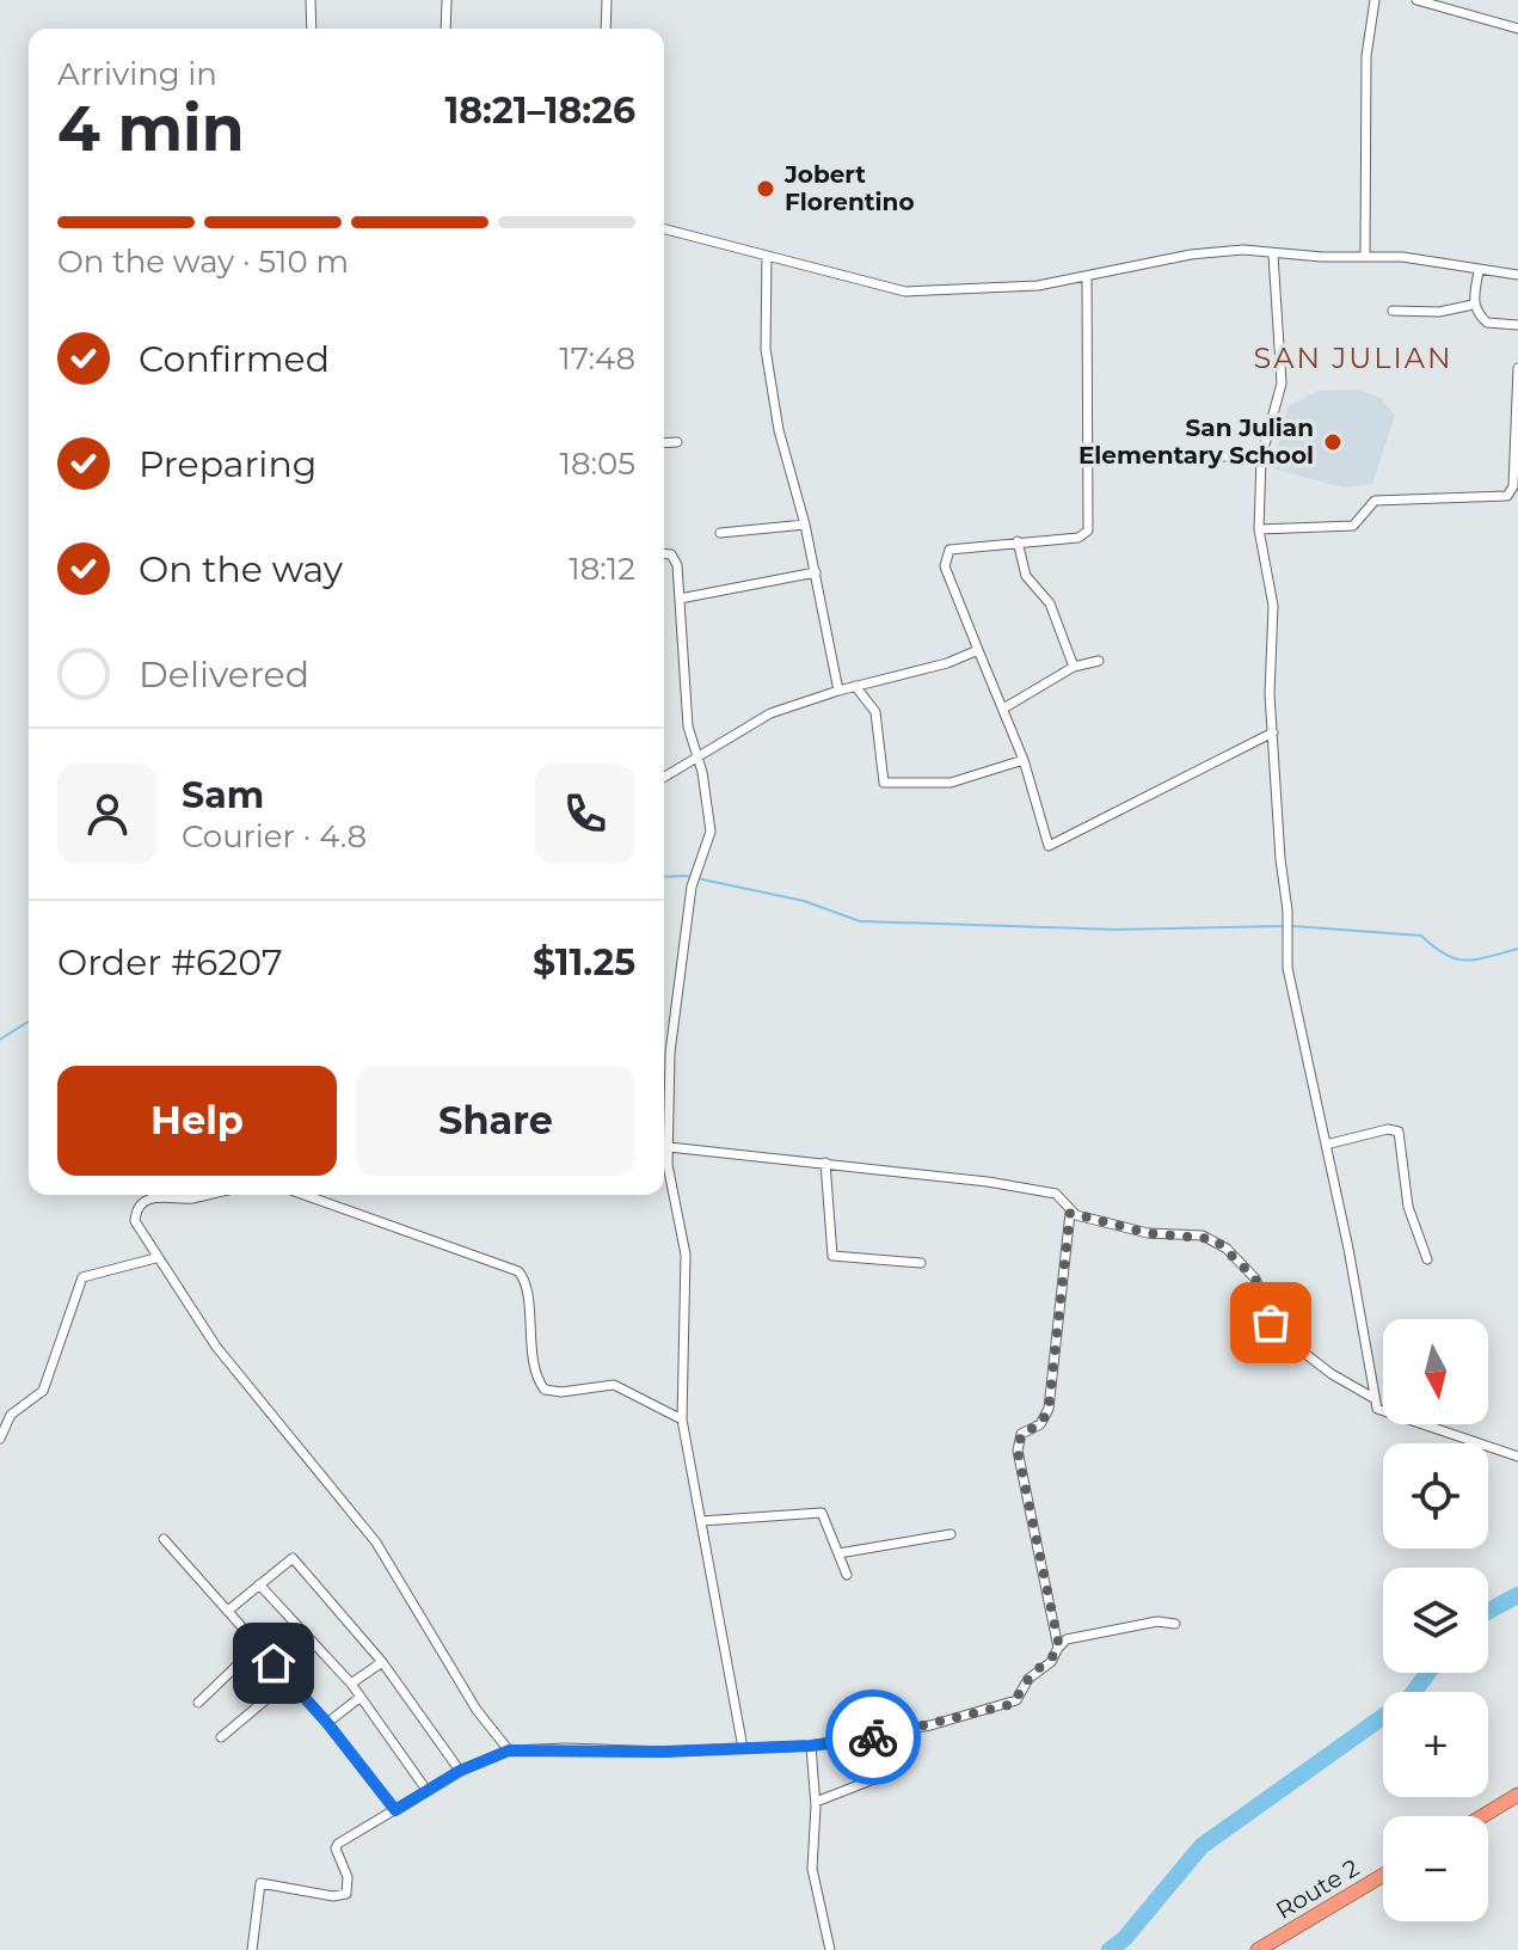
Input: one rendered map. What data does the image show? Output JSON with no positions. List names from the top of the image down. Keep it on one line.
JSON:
{"streets":{"highway":["Route 2"]},"districts":["SAN JULIAN"],"places":["Jobert Florentino","San Julian Elementary School"],"north":"bottom","page":{"heading":["4 min","Arriving in","18:21–18:26"],"panel":["Sam","Courier · 4.8","Order #6207","$11.25"],"bar":"On the way · 510 m","list":[["Confirmed","17:48"],["Preparing","18:05"],["On the way","18:12"],"Delivered"],"buttons":["Help","Share"],"map_buttons":["+","−"]}}
